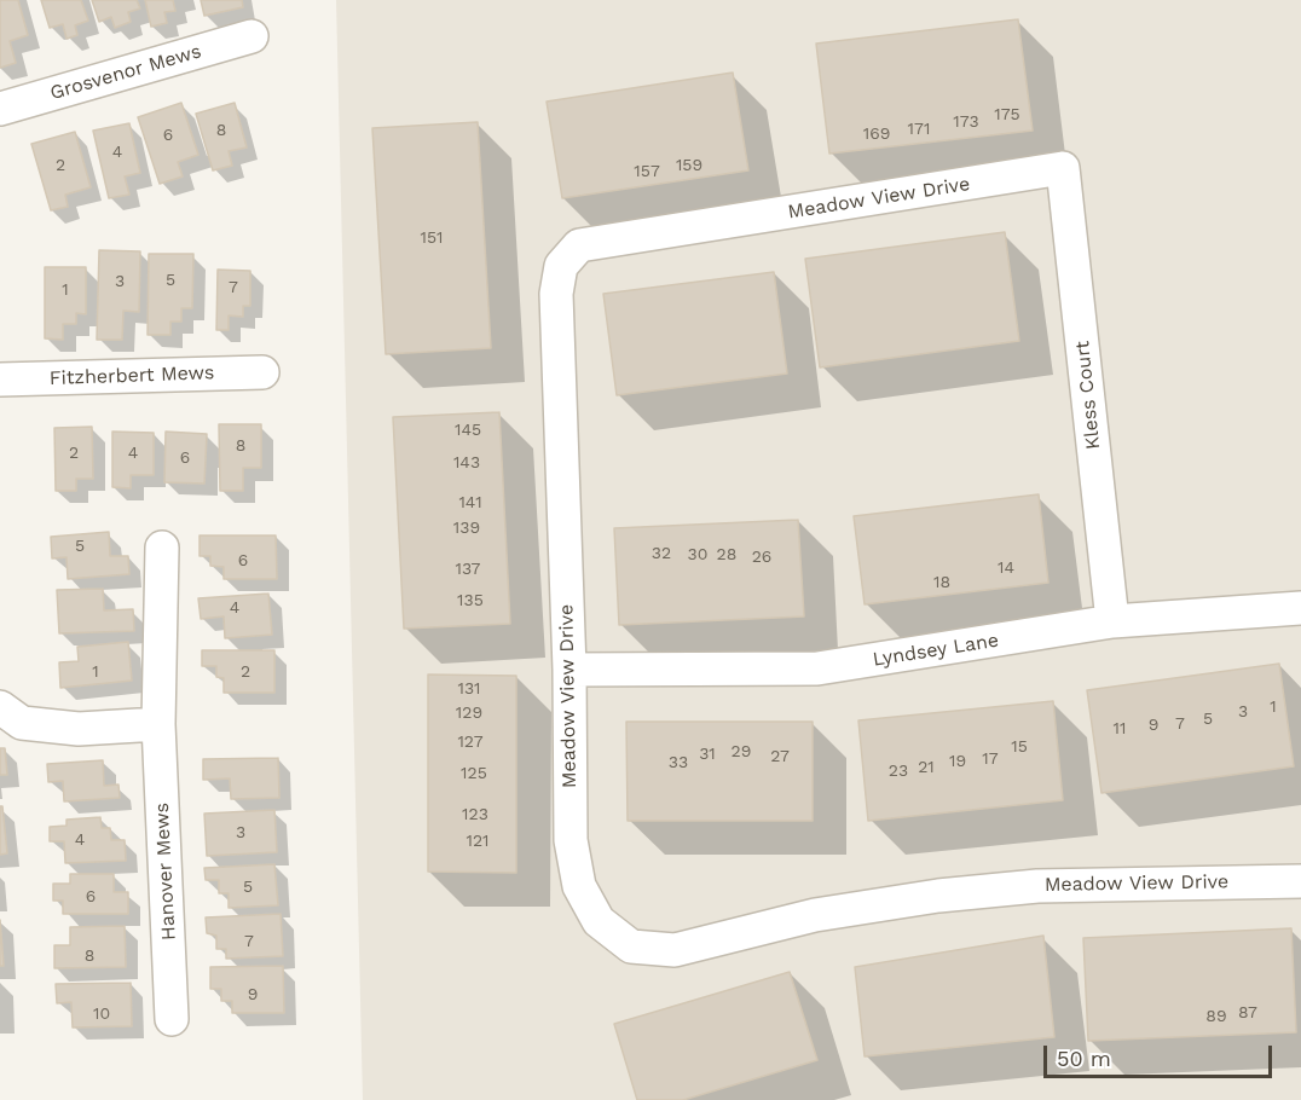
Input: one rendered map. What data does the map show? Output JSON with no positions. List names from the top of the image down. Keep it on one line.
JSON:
{"streets":{"street":["Grosvenor Mews","Meadow View Drive","Fitzherbert Mews","Kless Court","Lyndsey Lane","Hanover Mews"]},"crossings":[["Meadow View Drive","Kless Court"],["Meadow View Drive","Lyndsey Lane"],["Kless Court","Lyndsey Lane"]],"house_numbers":["175","173","171","8","169","6","4","2","159","157","151","5","3","7","1","145","8","2","4","6","143","141","139","5","32","30","28","26","6","14","137","18","135","4","1","2","131","1","3","129","5","7","9","11","127","15","29","31","27","17","19","33","21","23","125","123","3","4","121","5","6","7","8","9","87","10","89"],"scale_bar":"50 m"}
